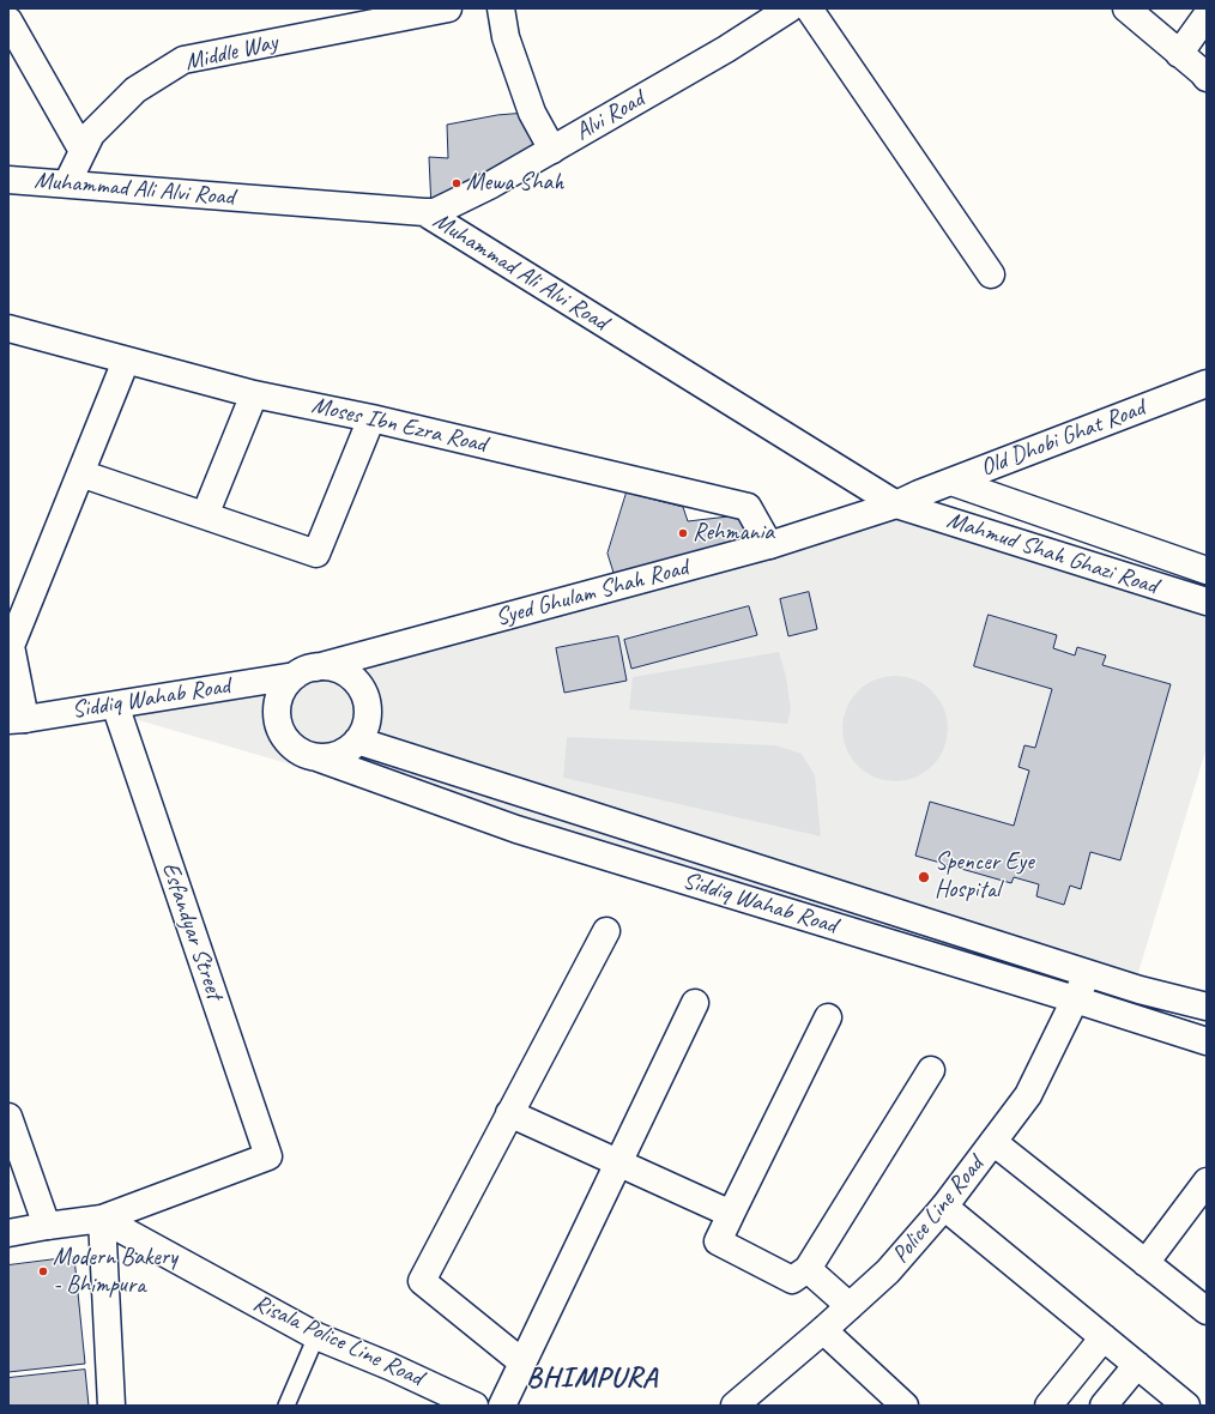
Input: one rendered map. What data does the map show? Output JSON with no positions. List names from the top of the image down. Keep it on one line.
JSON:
{"streets":{"street":["Middle Way","Alvi Road","Muhammad Ali Alvi Road","Moses Ibn Ezra Road","Old Dhobi Ghat Road","Mahmud Shah Ghazi Road","Syed Ghulam Shah Road","Siddiq Wahab Road","Esfandyar Street","Police Line Road","Risala Police Line Road"]},"crossings":[["Middle Way","Muhammad Ali Alvi Road"],["Alvi Road","Muhammad Ali Alvi Road"],["Muhammad Ali Alvi Road","Old Dhobi Ghat Road"],["Muhammad Ali Alvi Road","Mahmud Shah Ghazi Road"],["Muhammad Ali Alvi Road","Syed Ghulam Shah Road"],["Moses Ibn Ezra Road","Syed Ghulam Shah Road"],["Old Dhobi Ghat Road","Mahmud Shah Ghazi Road"],["Old Dhobi Ghat Road","Syed Ghulam Shah Road"],["Mahmud Shah Ghazi Road","Syed Ghulam Shah Road"],["Syed Ghulam Shah Road","Siddiq Wahab Road"],["Siddiq Wahab Road","Esfandyar Street"],["Siddiq Wahab Road","Police Line Road"],["Esfandyar Street","Risala Police Line Road"]],"districts":["BHIMPURA"],"places":["Mewa Shah","Rehmania","Spencer Eye Hospital","Modern Bakery - Bhimpura"]}
